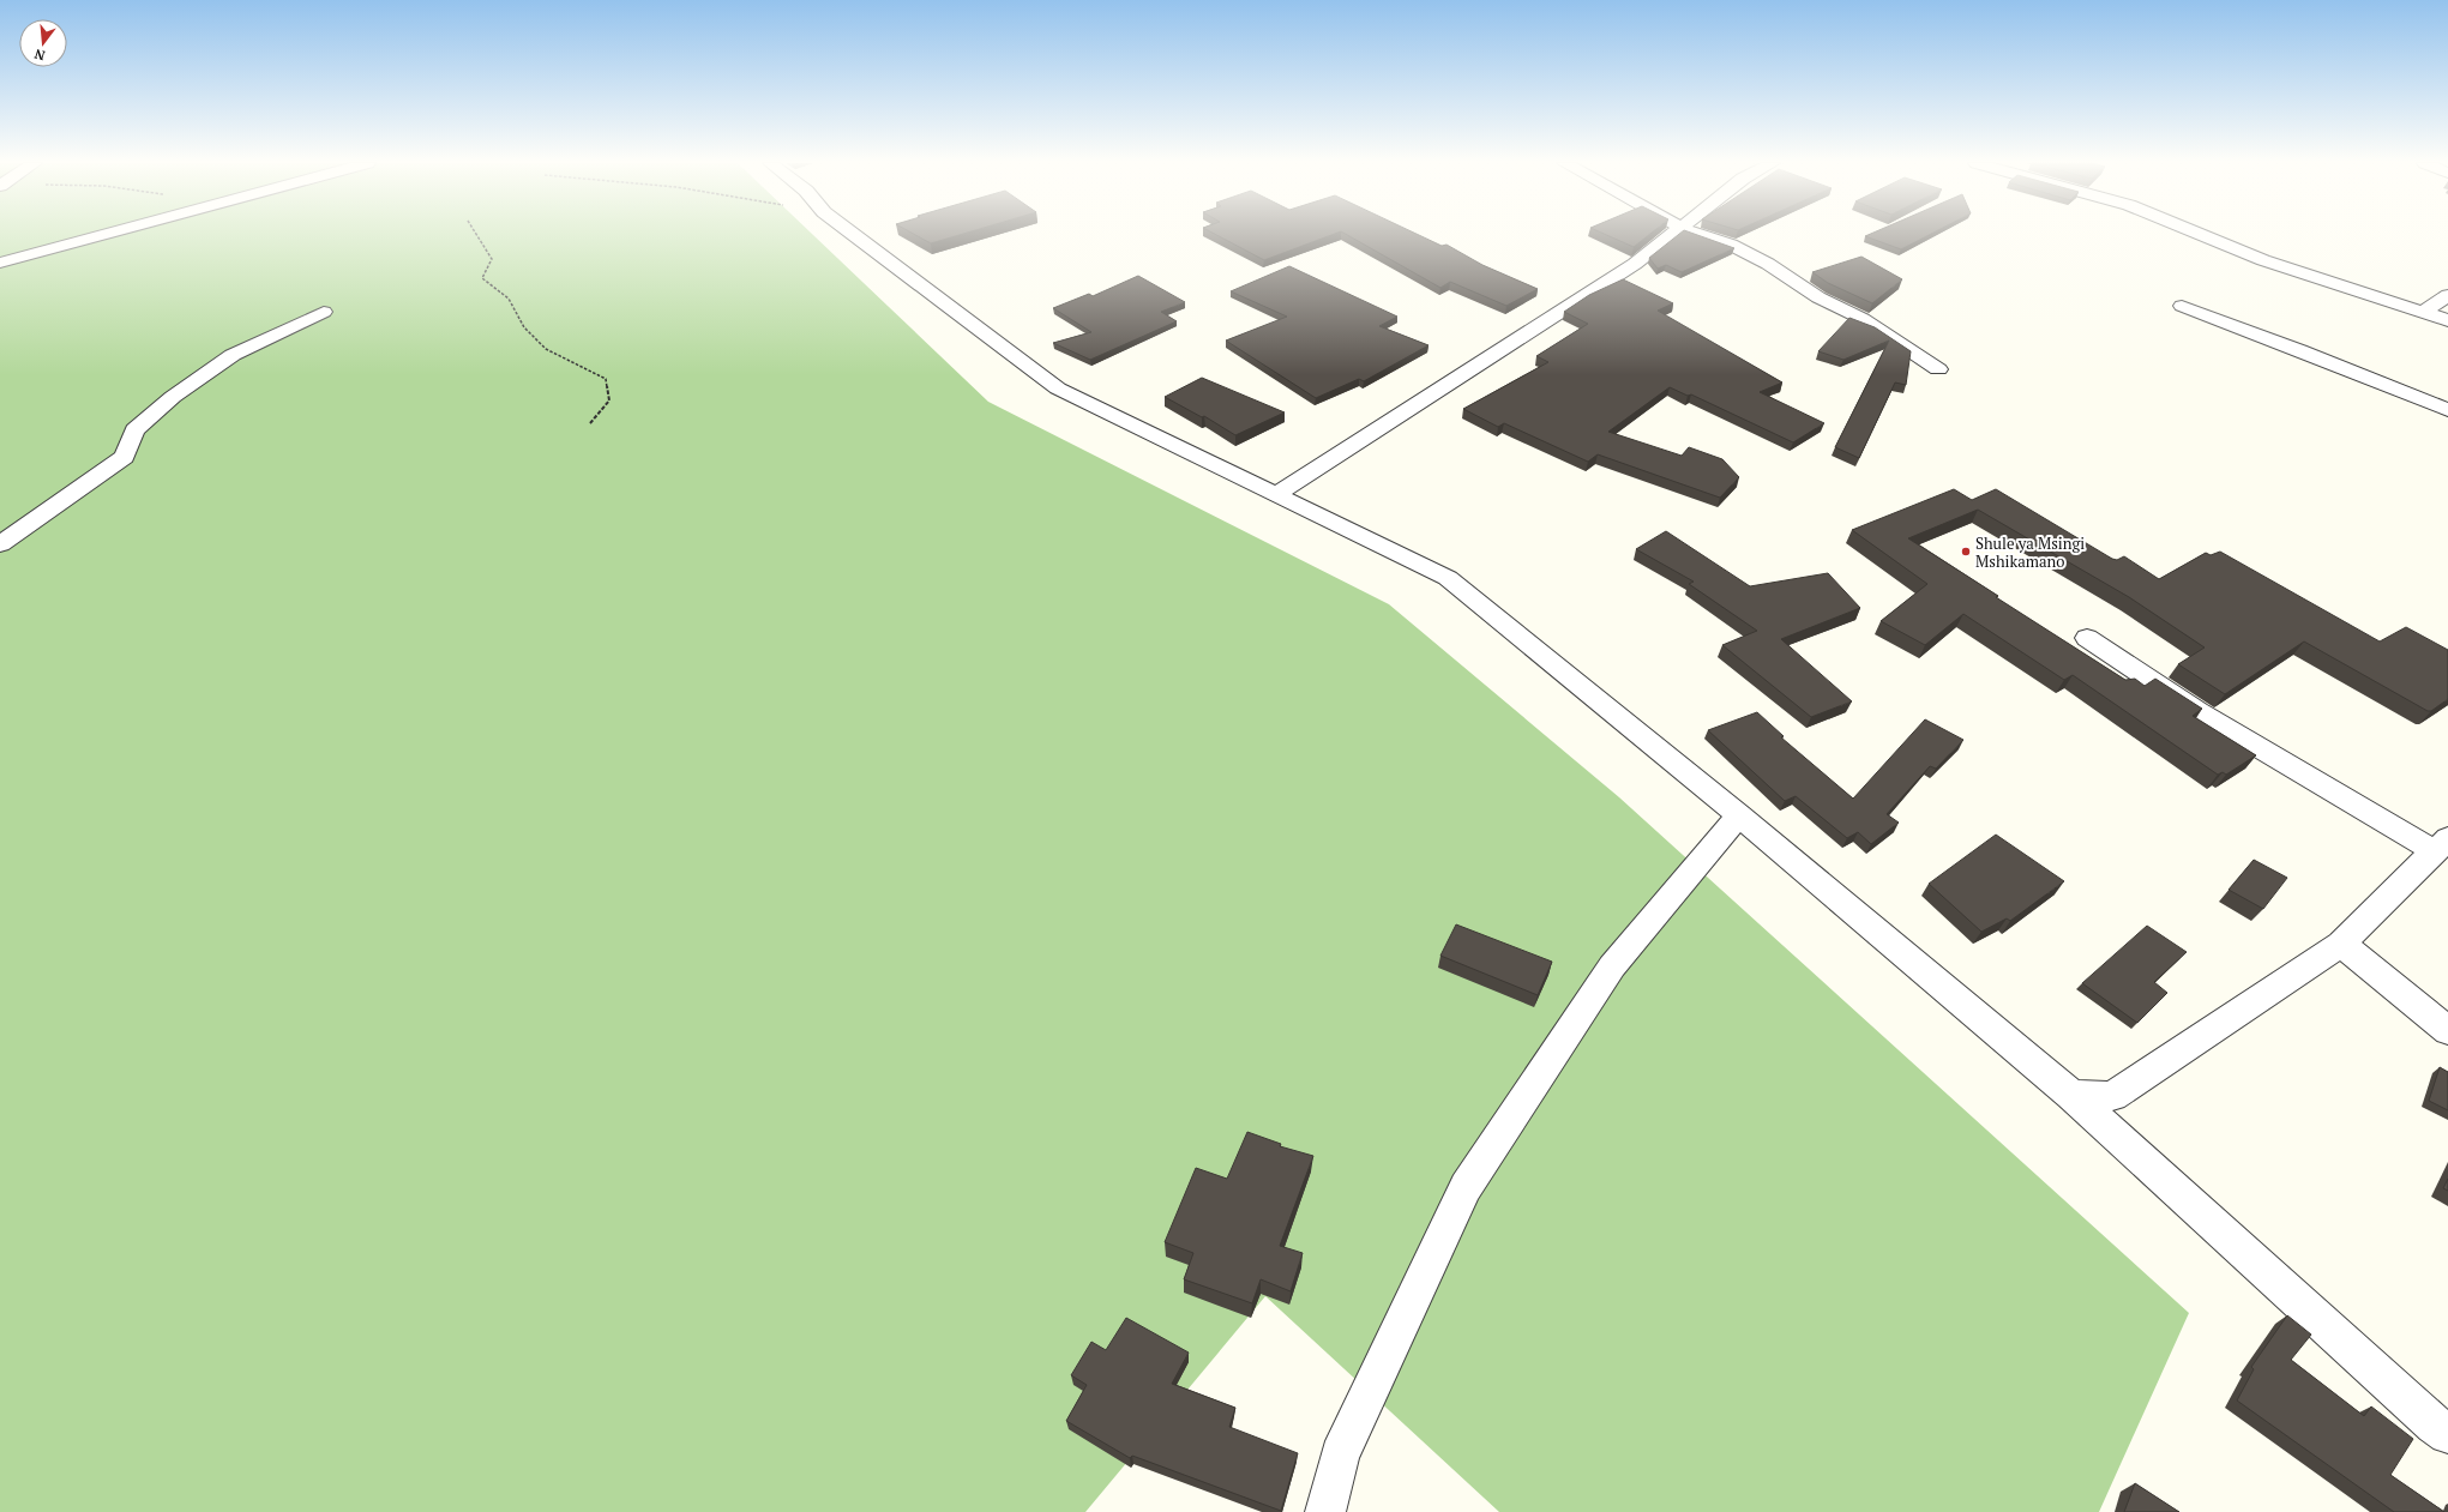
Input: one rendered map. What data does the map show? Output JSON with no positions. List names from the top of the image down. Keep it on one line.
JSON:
{"places":["Shule ya Msingi Mshikamano"],"north":"bottom"}
